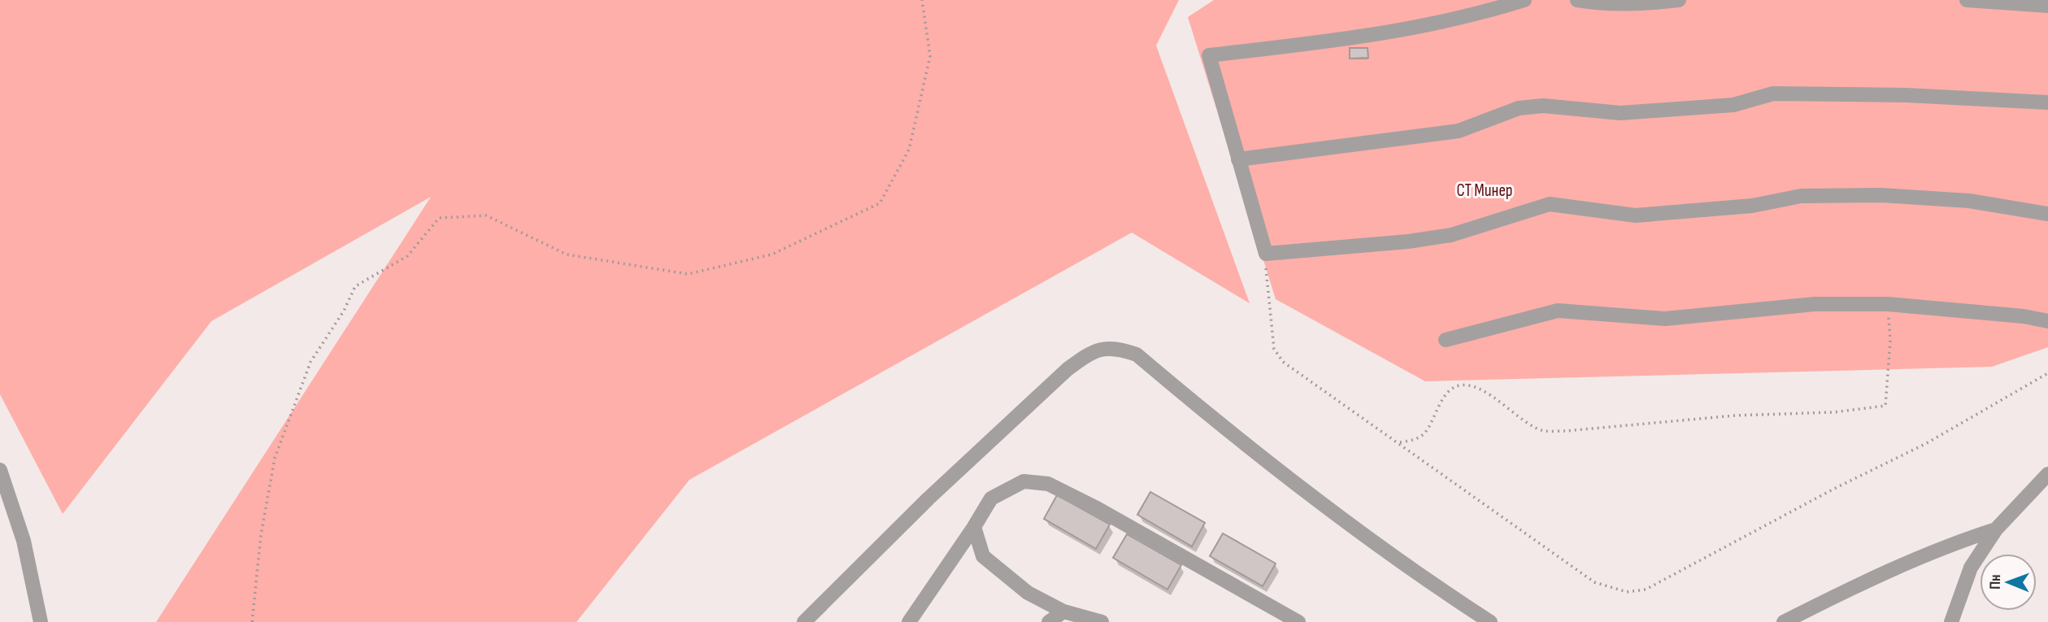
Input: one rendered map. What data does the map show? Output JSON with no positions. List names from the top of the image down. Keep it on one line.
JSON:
{"parks":["СТ Минер"],"north":"left"}
